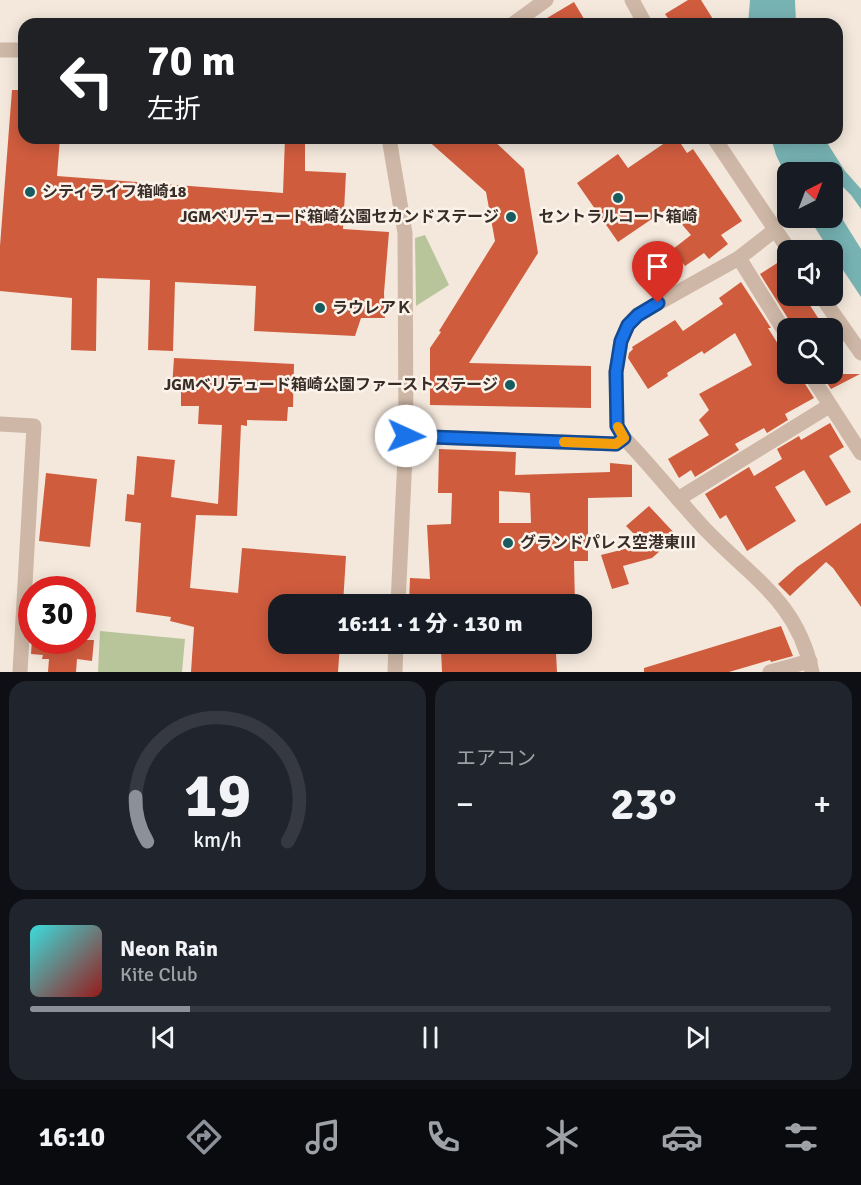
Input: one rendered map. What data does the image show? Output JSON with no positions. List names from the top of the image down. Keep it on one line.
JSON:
{"places":["シティライフ箱崎18","セントラルコート箱崎","JGMベリテュード箱崎公園セカンドステージ","ラウレアＫ","JGMベリテュード箱崎公園ファーストステージ","グランドパレス空港東Ⅲ"],"north":"top right","page":{"turn":["70 m","左折"],"limit":"30","trip":"16:11 · 1 分 · 130 m","tile":"エアコン","heat":["−","23°","+"],"song":["Neon Rain","Kite Club"],"tabs":"16:10","gauge":["19","km/h"]}}
